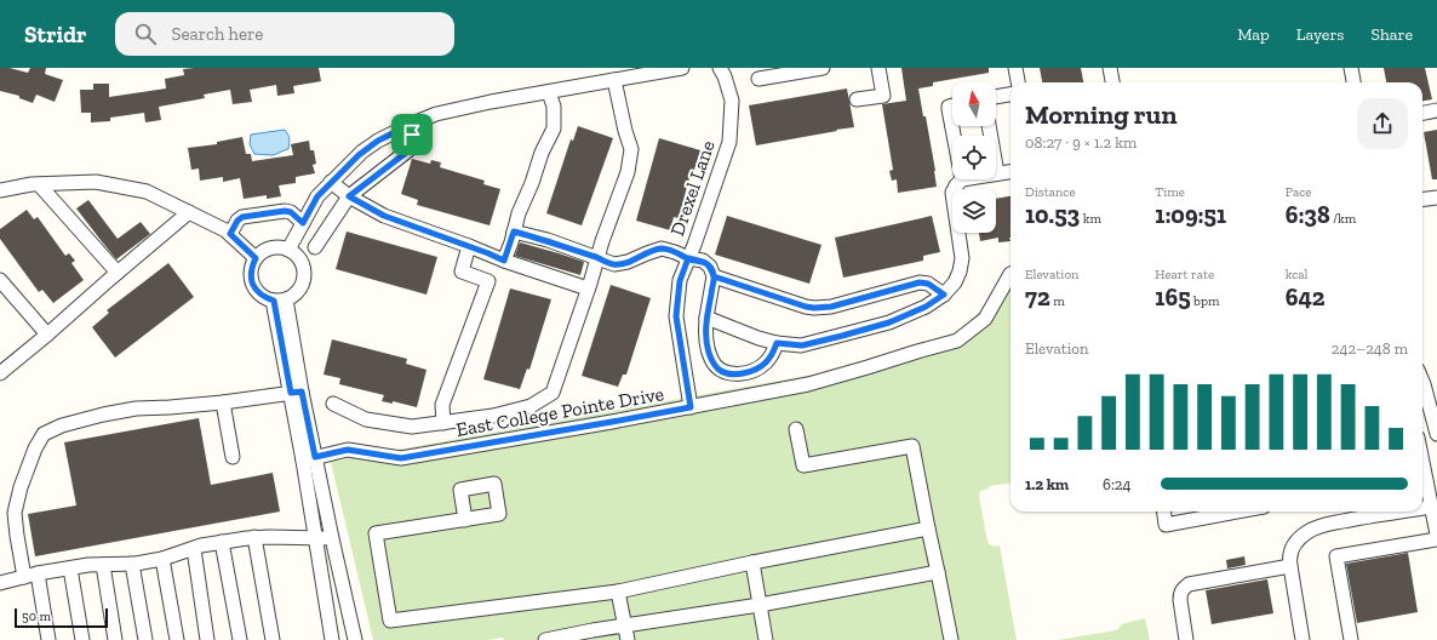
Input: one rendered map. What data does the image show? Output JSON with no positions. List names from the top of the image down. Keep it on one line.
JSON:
{"streets":{"street":["Drexel Lane","East College Pointe Drive"]},"crossings":[["Drexel Lane","East College Pointe Drive"]],"scale_bar":"50 m","north":"top","page":{"header":"Stridr","search":"Search here","nav":["Map","Layers","Share"],"heading":["Morning run","08:27 · 9 × 1.2 km"],"stats":[["Distance","10.53 km"],["Time","1:09:51"],["Pace","6:38 /km"],["Elevation","72 m"],["Heart rate","165 bpm"],["kcal","642"]],"chart":["Elevation","242–248 m"],"list":[{"name":"1.2 km","note":"6:24"}],"scale":"50 m"}}
